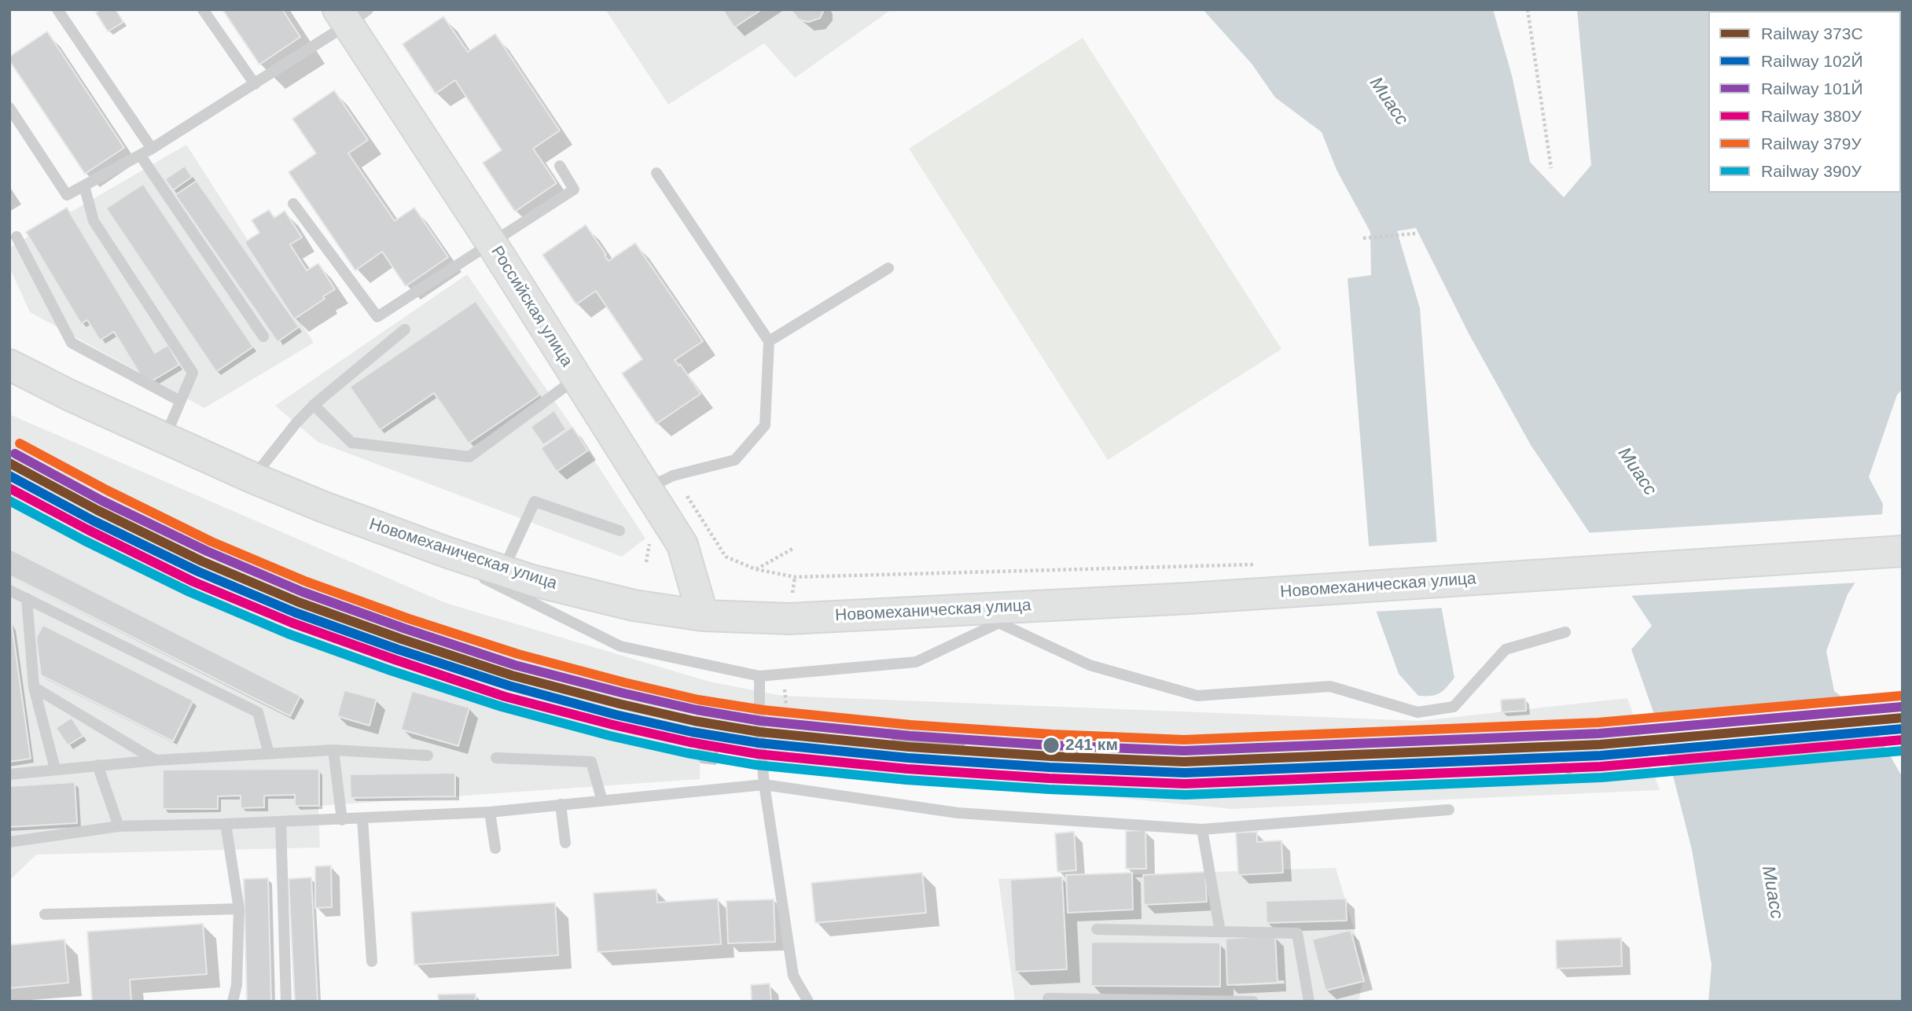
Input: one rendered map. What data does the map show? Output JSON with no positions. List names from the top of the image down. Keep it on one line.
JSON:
{"streets":{"main road":["Российская улица","Новомеханическая улица"]},"crossings":[["Российская улица","Новомеханическая улица"]],"water":["Миасс"],"places":["241 км"],"lines":["rail line 379У","rail line 101Й","rail line 373C","rail line 102Й","rail line 380У","rail line 390У"],"legend":["Railway 373C","Railway 102Й","Railway 101Й","Railway 380У","Railway 379У","Railway 390У"]}
